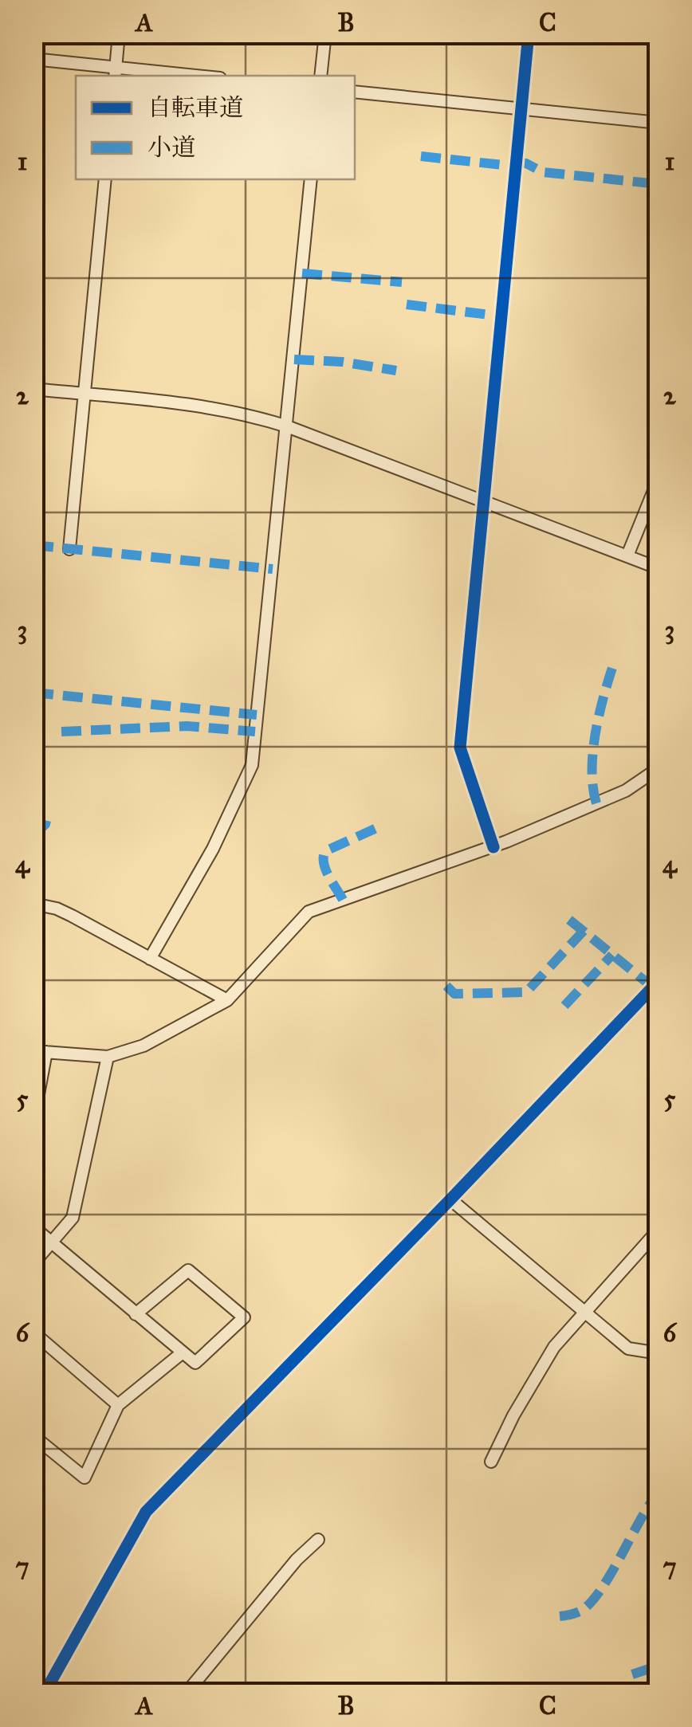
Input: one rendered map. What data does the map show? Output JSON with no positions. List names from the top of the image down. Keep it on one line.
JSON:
{"legend":["自転車道","小道"],"grid":{"columns":["A","B","C"],"rows":["1","2","3","4","5","6","7"]}}
